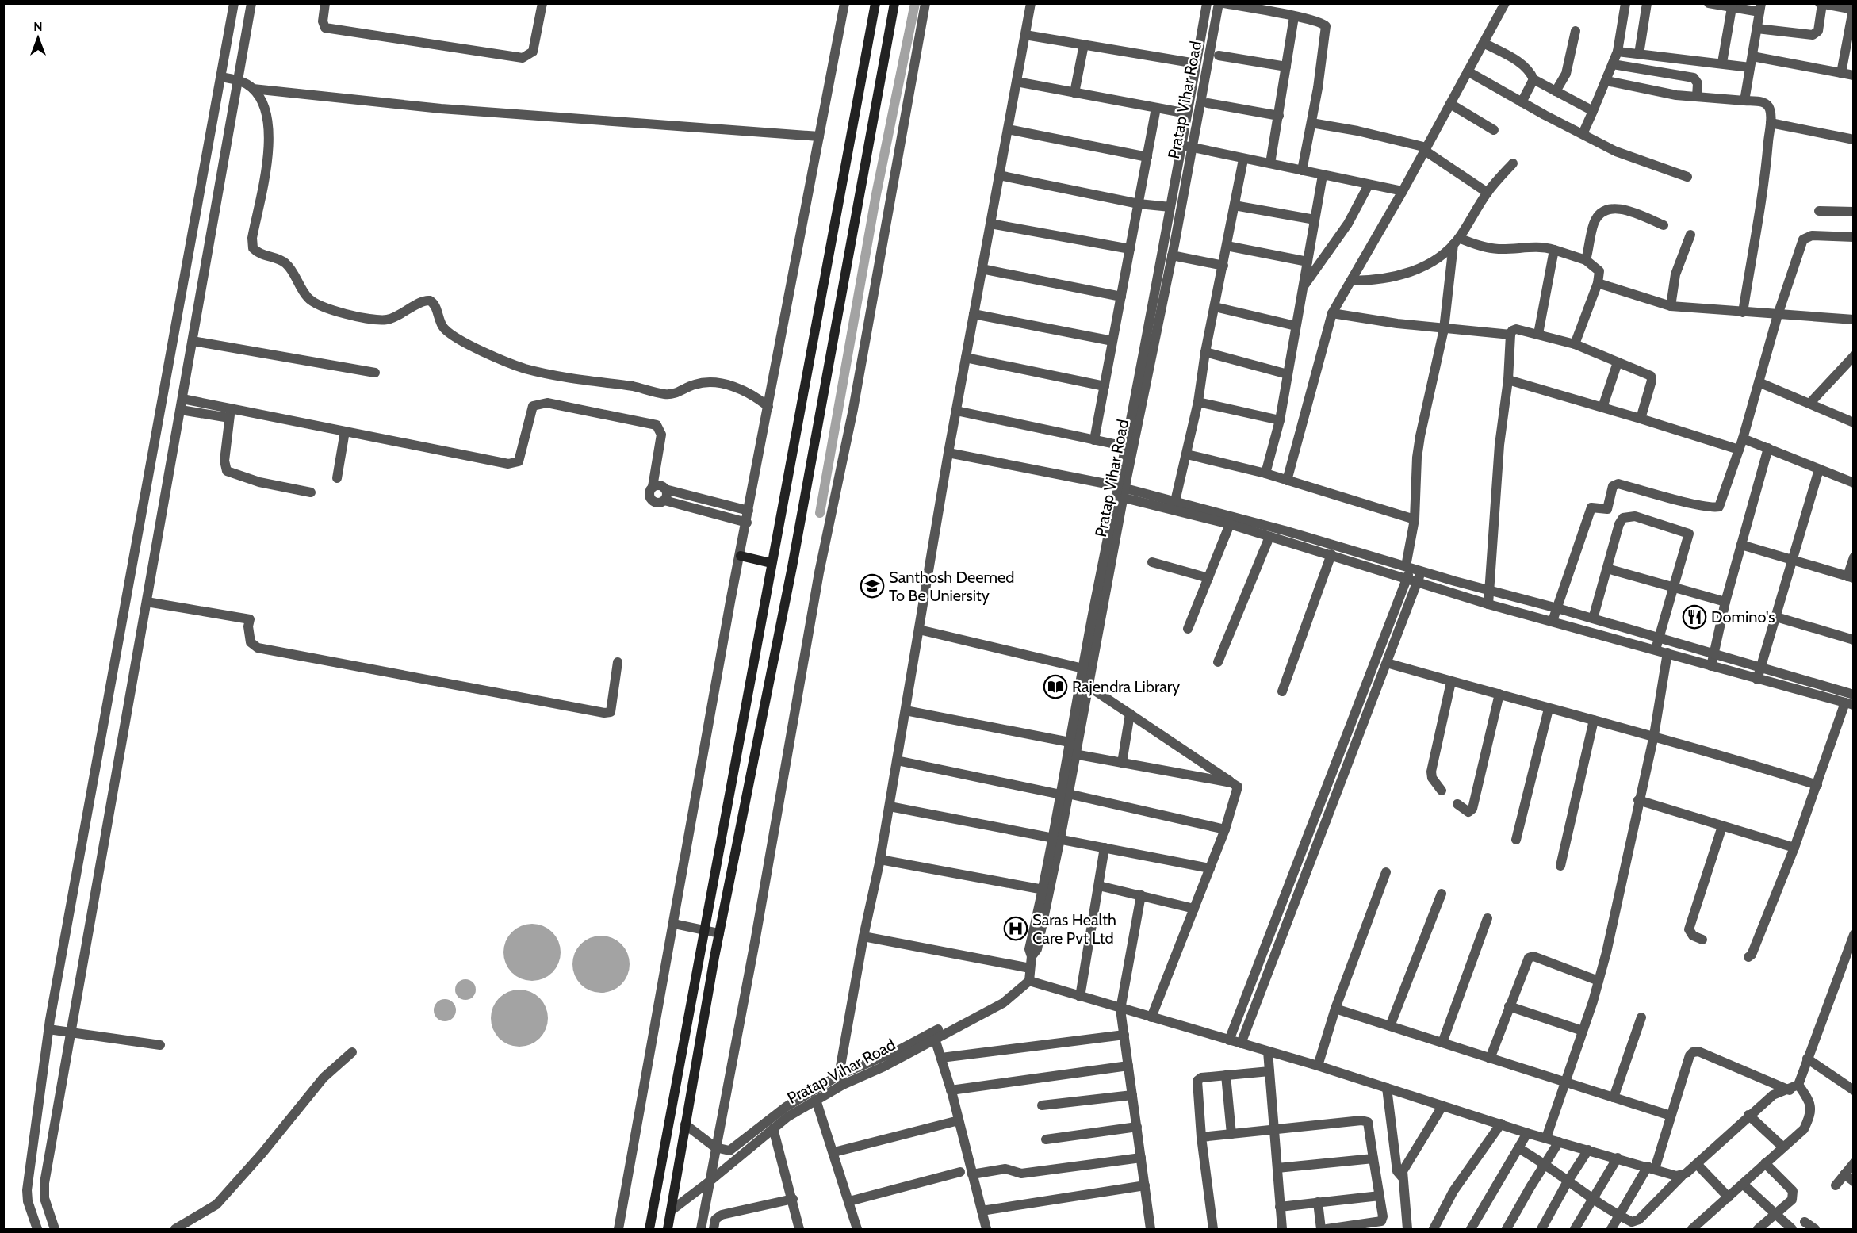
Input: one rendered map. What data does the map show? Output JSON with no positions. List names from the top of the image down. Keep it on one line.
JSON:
{"streets":{"street":["Pratap Vihar Road"]},"places":{"school or university":["Santhosh Deemed To Be Uniersity"],"restaurant":["Domino's"],"library":["Rajendra Library"],"hospital":["Saras Health Care Pvt Ltd"]},"north":"top"}
